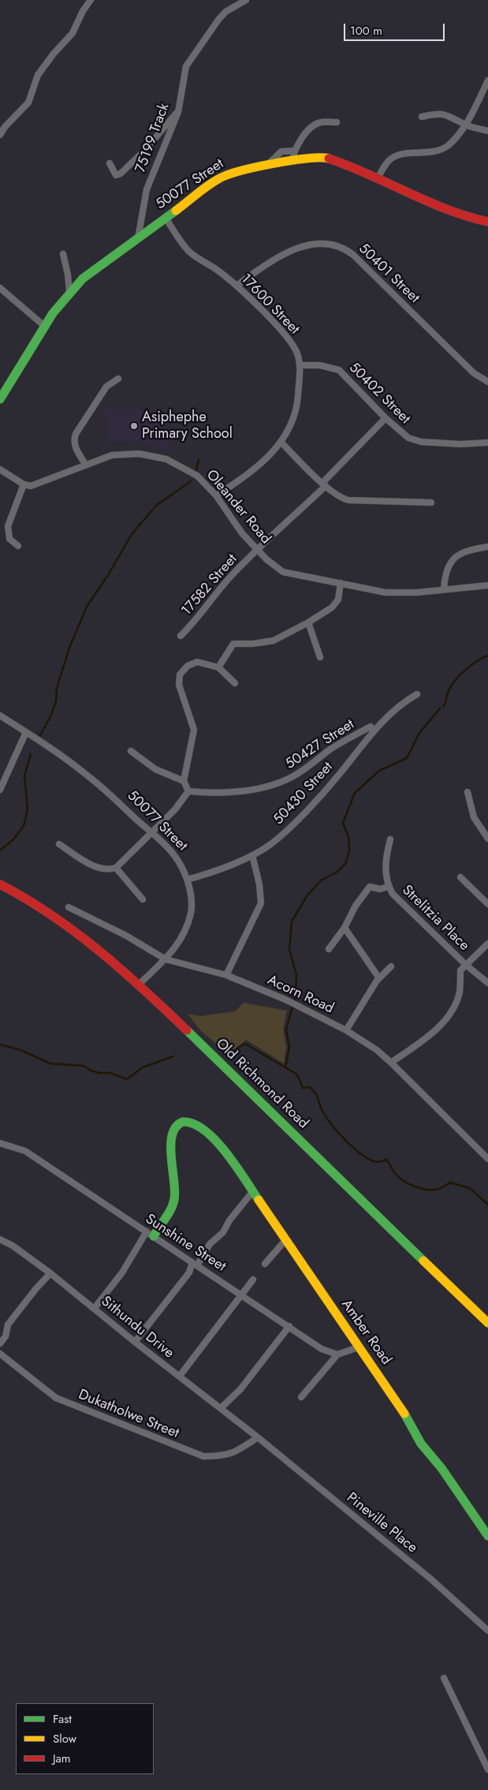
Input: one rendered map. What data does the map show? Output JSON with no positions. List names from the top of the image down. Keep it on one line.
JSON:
{"streets":{"street":["75199 Track","50077 Street","50401 Street","17600 Street","50402 Street","Oleander Road","17582 Street","50427 Street","50430 Street","Strelitzia Place","Acorn Road","Old Richmond Road","Sunshine Street","Sithundu Drive","Amber Road","Dukatholwe Street","Pineville Place"]},"crossings":[["75199 Track","50077 Street"],["50077 Street","17600 Street"],["50077 Street","50430 Street"],["50077 Street","Acorn Road"],["50077 Street","Old Richmond Road"],["50401 Street","17600 Street"],["17600 Street","50402 Street"],["17600 Street","Oleander Road"],["50402 Street","17582 Street"],["Oleander Road","17582 Street"],["50427 Street","50430 Street"],["Strelitzia Place","Acorn Road"],["Sunshine Street","Amber Road"],["Sithundu Drive","Dukatholwe Street"],["Sithundu Drive","Pineville Place"],["Dukatholwe Street","Pineville Place"]],"places":["Asiphephe Primary School"],"legend":["Fast","Slow","Jam"],"scale_bar":"100 m"}
